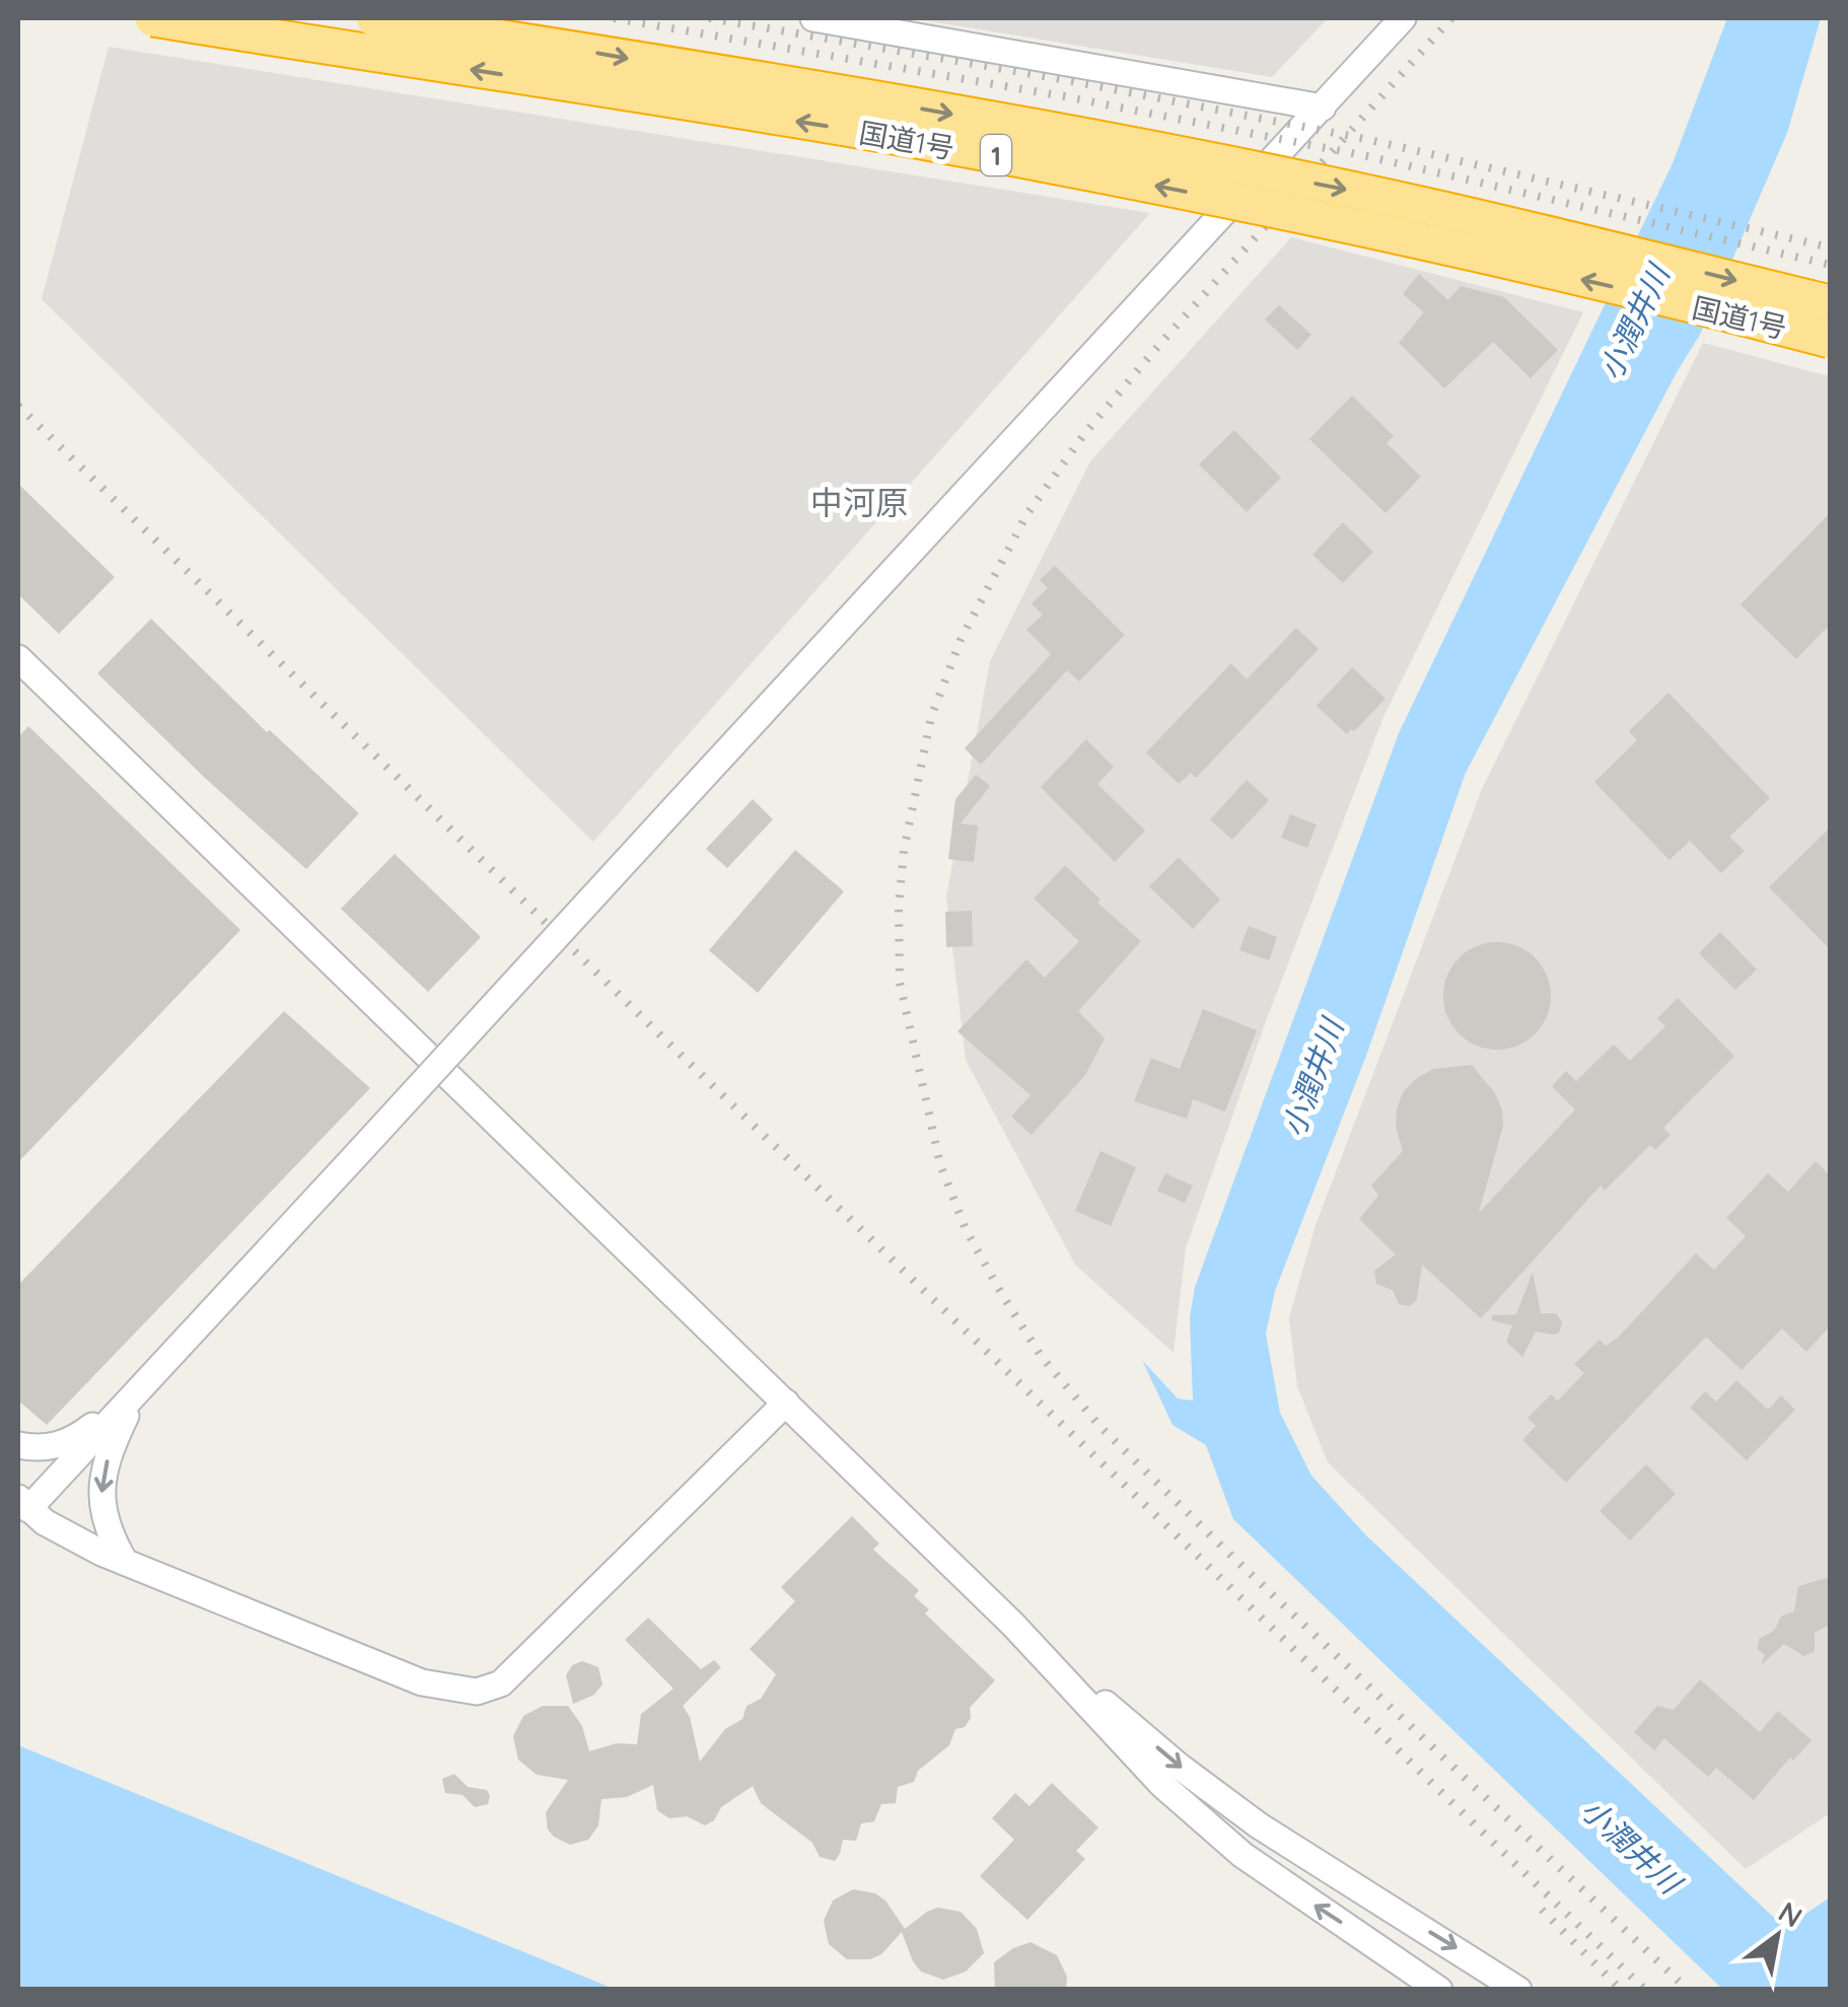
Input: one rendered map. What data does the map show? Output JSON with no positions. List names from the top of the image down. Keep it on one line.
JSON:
{"streets":{"highway":["国道1号","1"]},"districts":["中河原"],"water":["小潤井川"],"north":"top right"}
